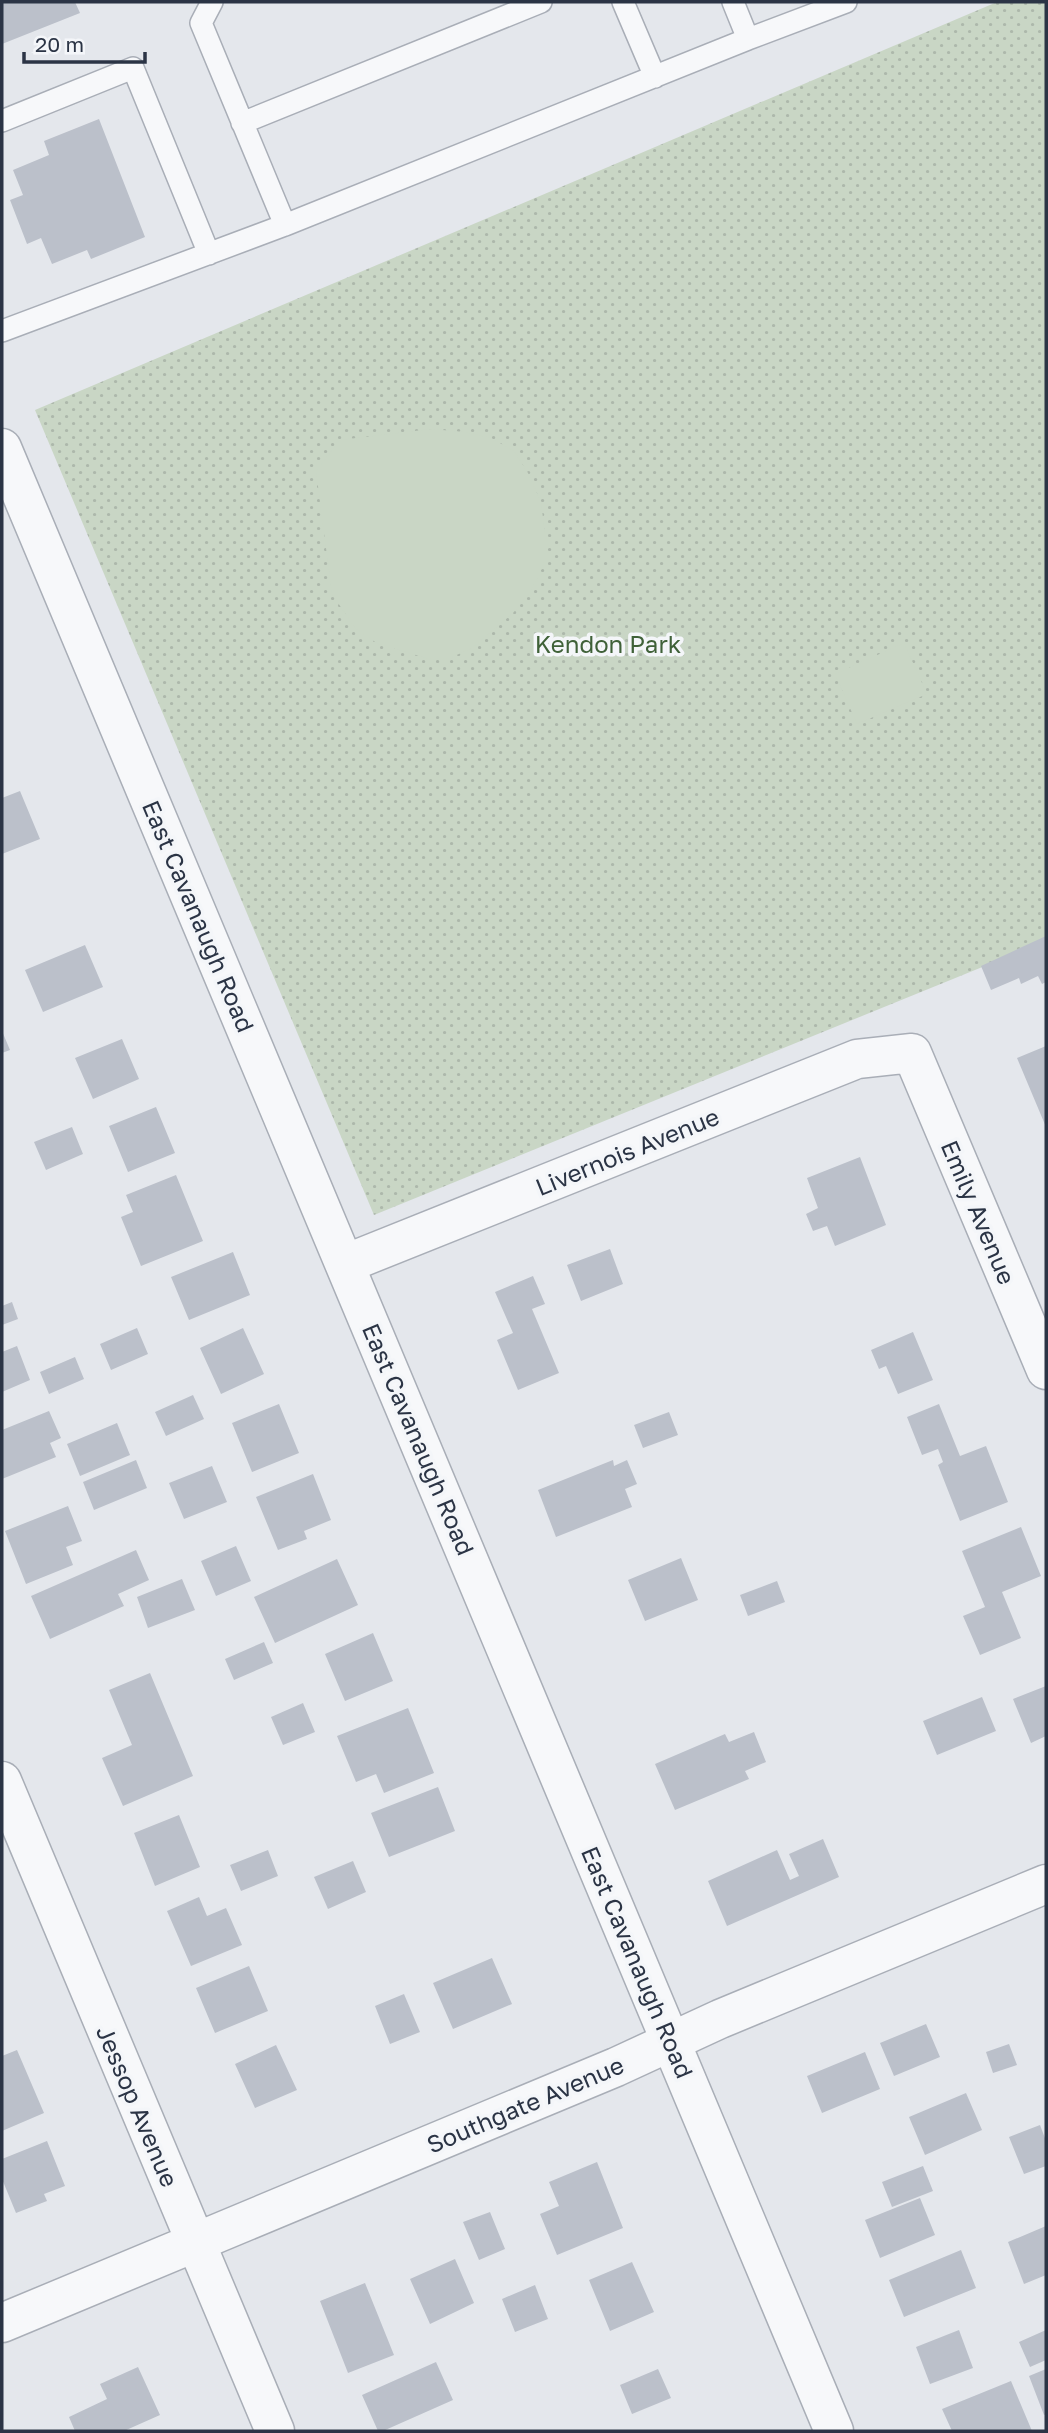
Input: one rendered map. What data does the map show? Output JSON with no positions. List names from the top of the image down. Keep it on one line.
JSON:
{"streets":{"street":["East Cavanaugh Road","Livernois Avenue","Emily Avenue","Southgate Avenue","Jessop Avenue"]},"crossings":[["East Cavanaugh Road","Livernois Avenue"],["East Cavanaugh Road","Southgate Avenue"],["Livernois Avenue","Emily Avenue"],["Southgate Avenue","Jessop Avenue"]],"parks":["Kendon Park"],"scale_bar":"20 m"}
